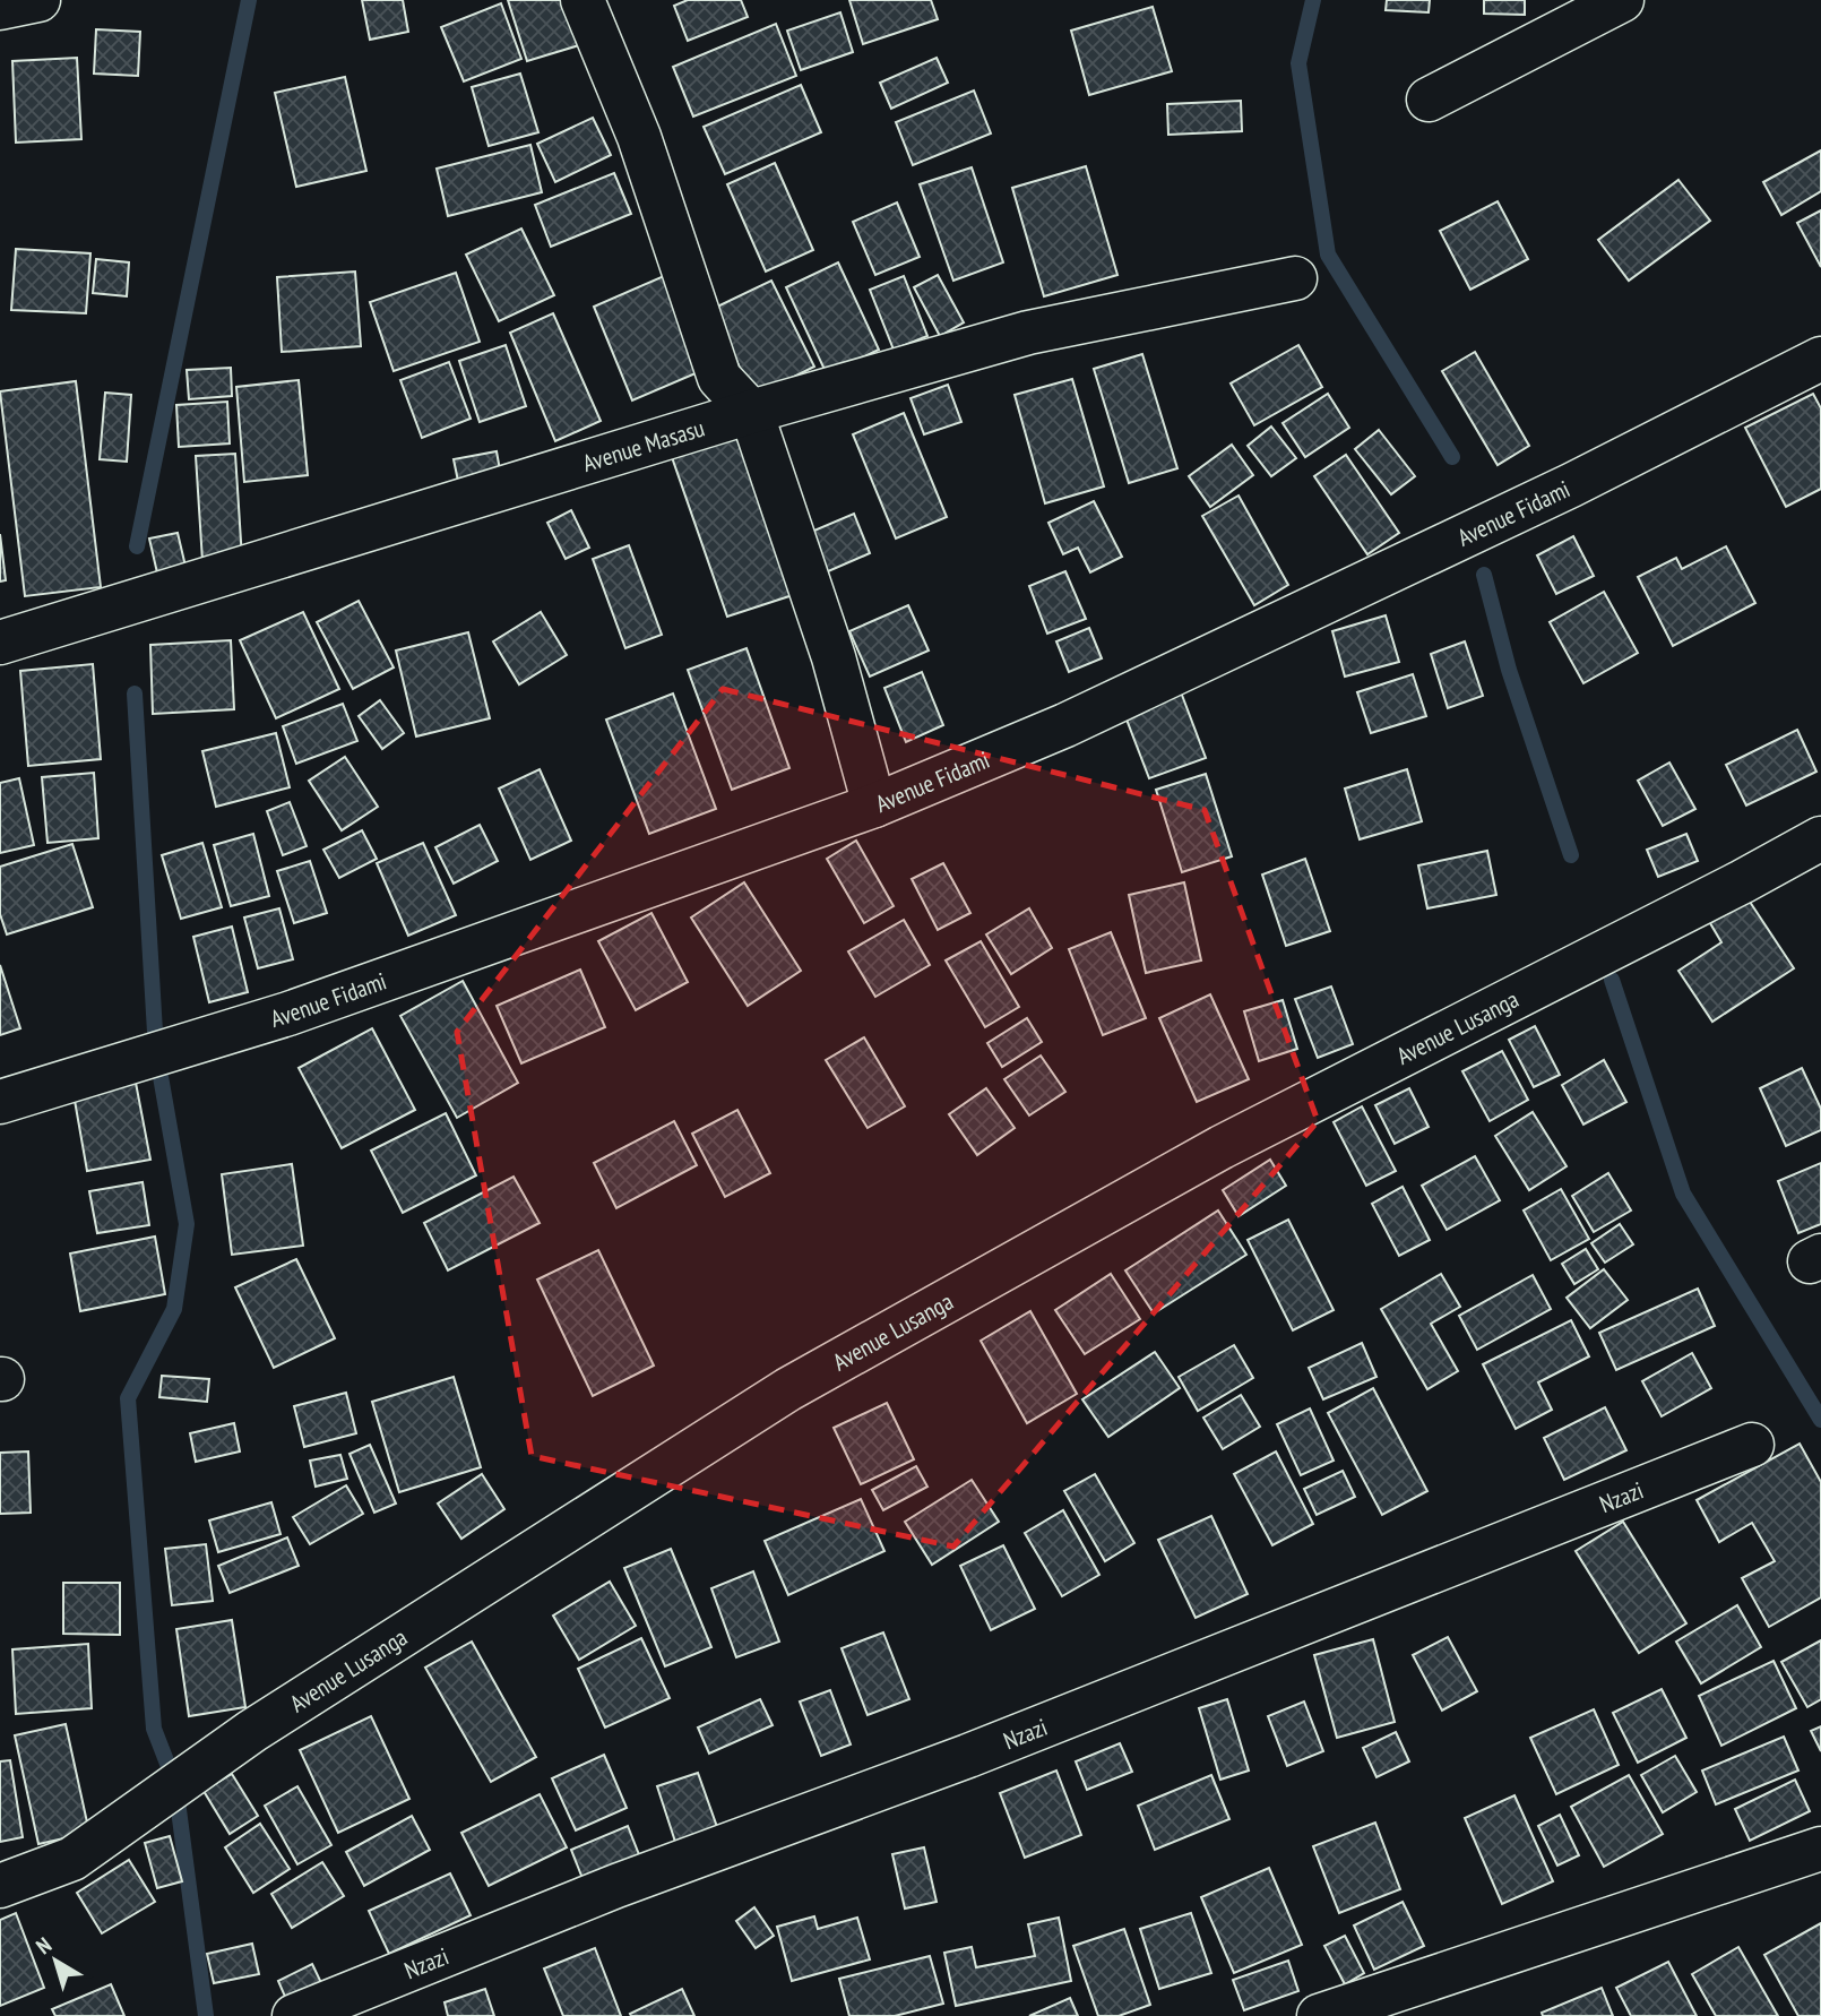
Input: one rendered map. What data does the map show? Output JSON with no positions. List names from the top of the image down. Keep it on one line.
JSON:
{"streets":{"street":["Avenue Masasu","Avenue Fidami","Avenue Lusanga","Nzazi"]},"north":"top left"}
